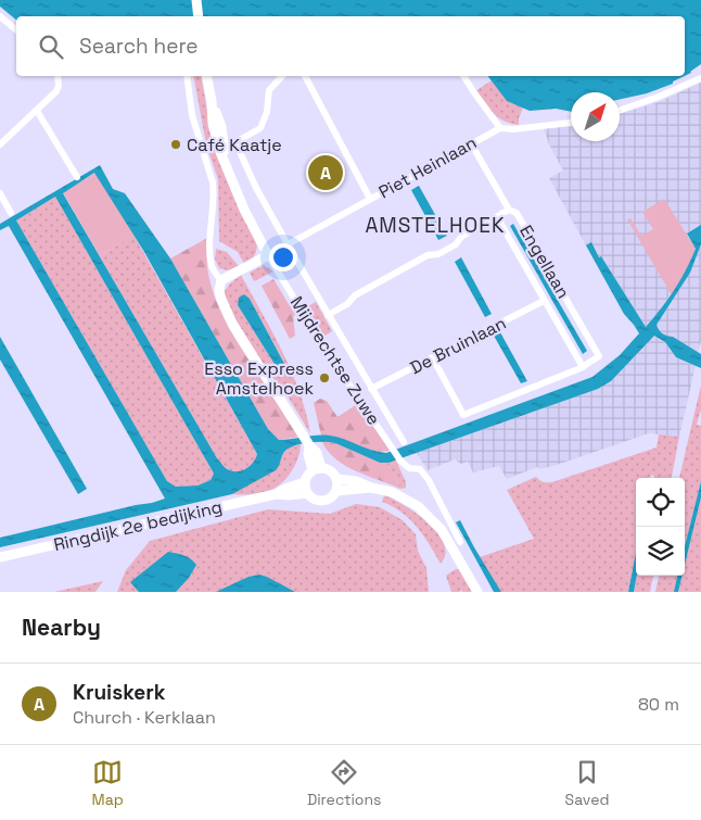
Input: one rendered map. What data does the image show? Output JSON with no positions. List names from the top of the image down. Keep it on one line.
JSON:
{"streets":{"street":["Piet Heinlaan","Engellaan","De Bruinlaan","Mijdrechtse Zuwe","Ringdijk 2e bedijking"]},"crossings":[["Piet Heinlaan","Engellaan"],["Piet Heinlaan","Mijdrechtse Zuwe"],["Engellaan","De Bruinlaan"],["De Bruinlaan","Mijdrechtse Zuwe"]],"districts":["AMSTELHOEK"],"places":["Café Kaatje","Esso Express Amstelhoek"],"north":"top right","page":{"search":"Search here","pins":"A","heading":"Nearby","list":[{"mark":"A","name":"Kruiskerk","note":"Church · Kerklaan","value":"80 m"}],"nav":["Map","Directions","Saved"]}}
